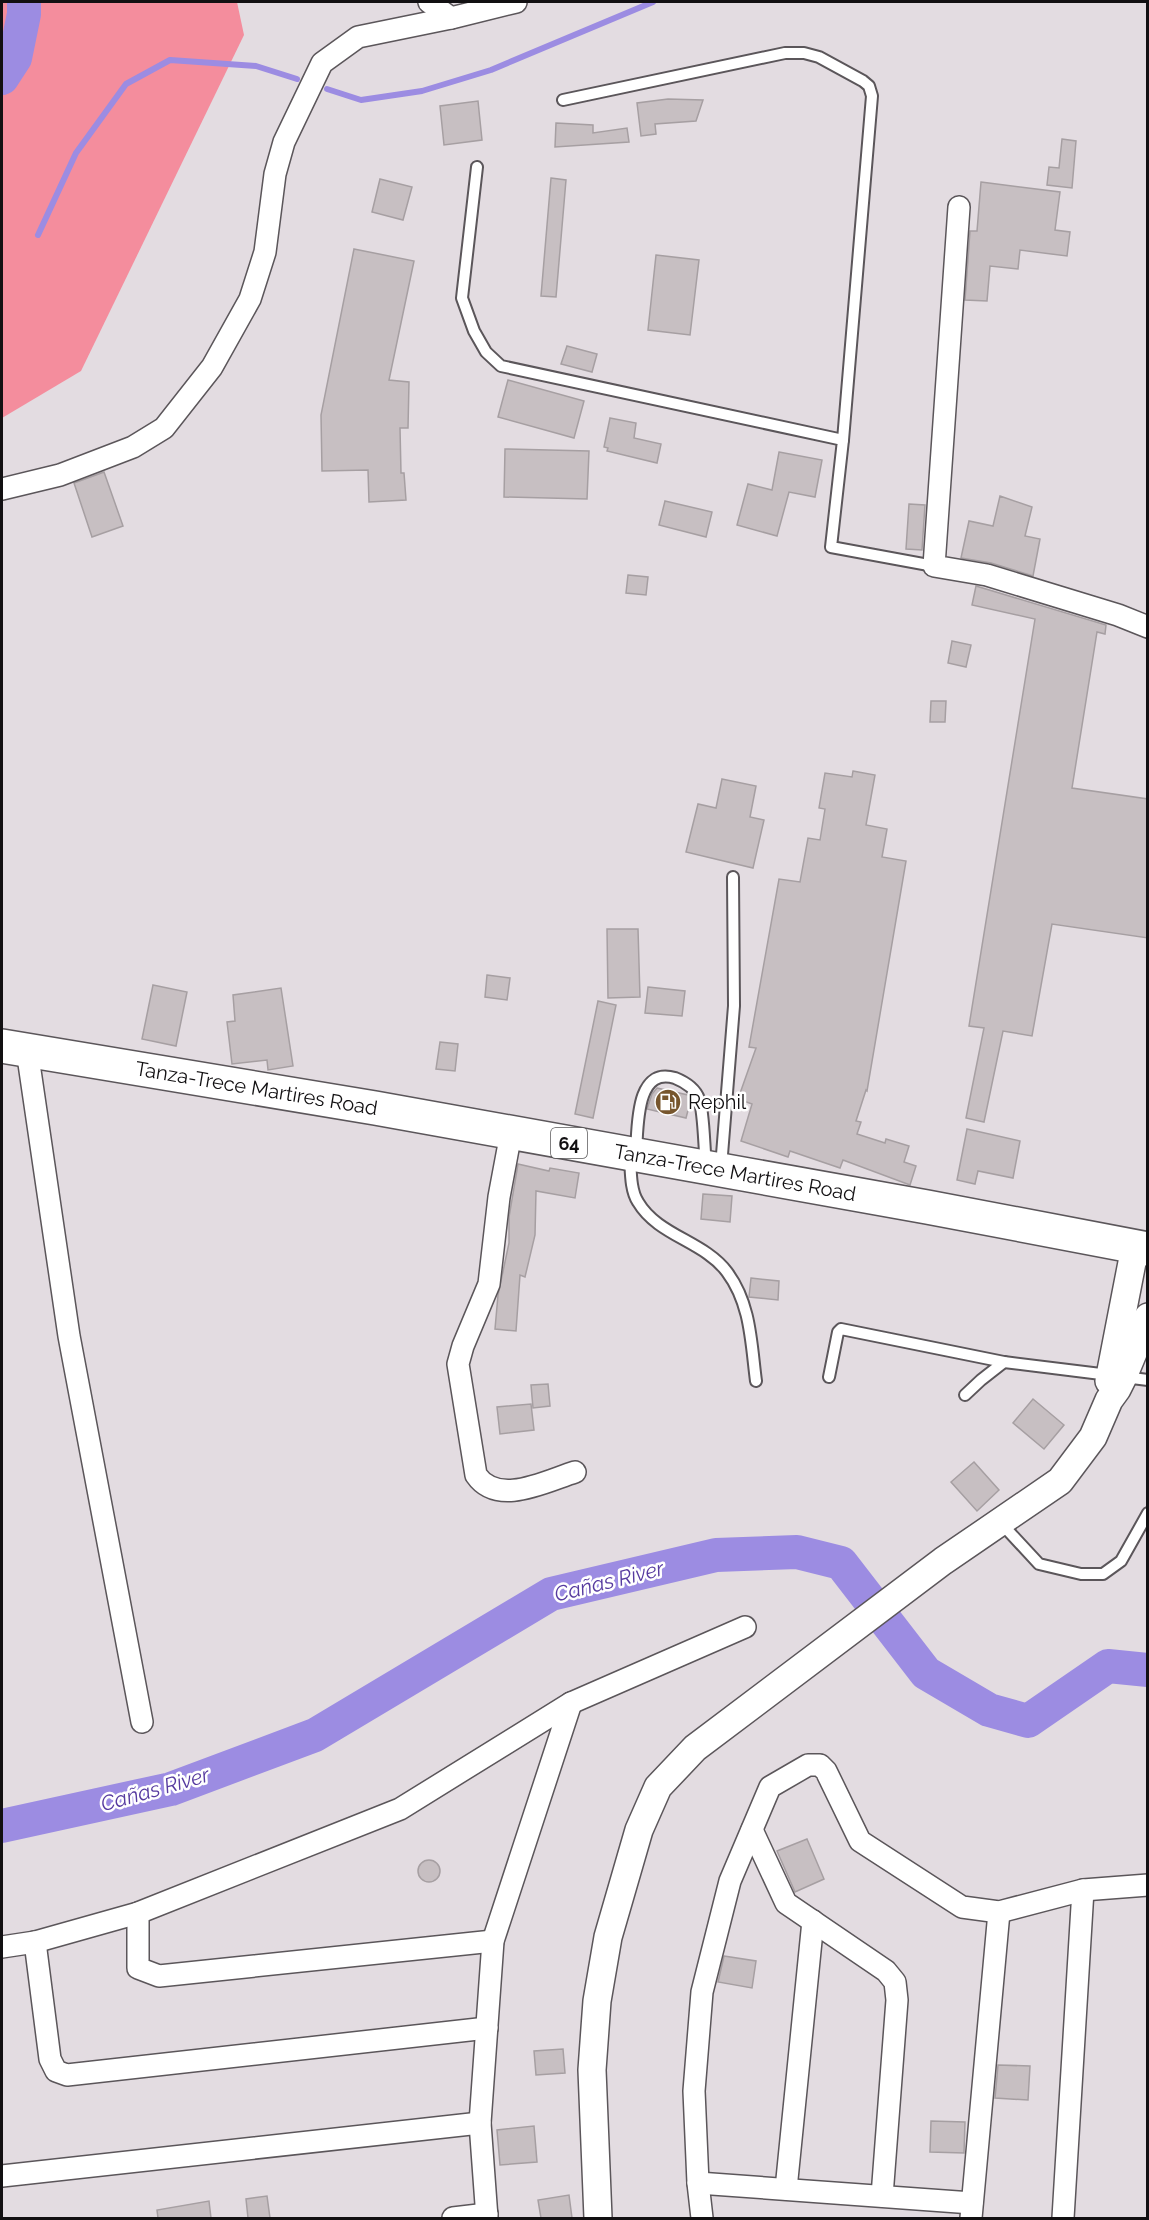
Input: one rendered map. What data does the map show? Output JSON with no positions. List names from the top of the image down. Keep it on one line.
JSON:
{"streets":{"main road":["Tanza-Trece Martires Road","64"]},"water":["Cañas River"],"places":{"fuel station":["Rephil"]}}
